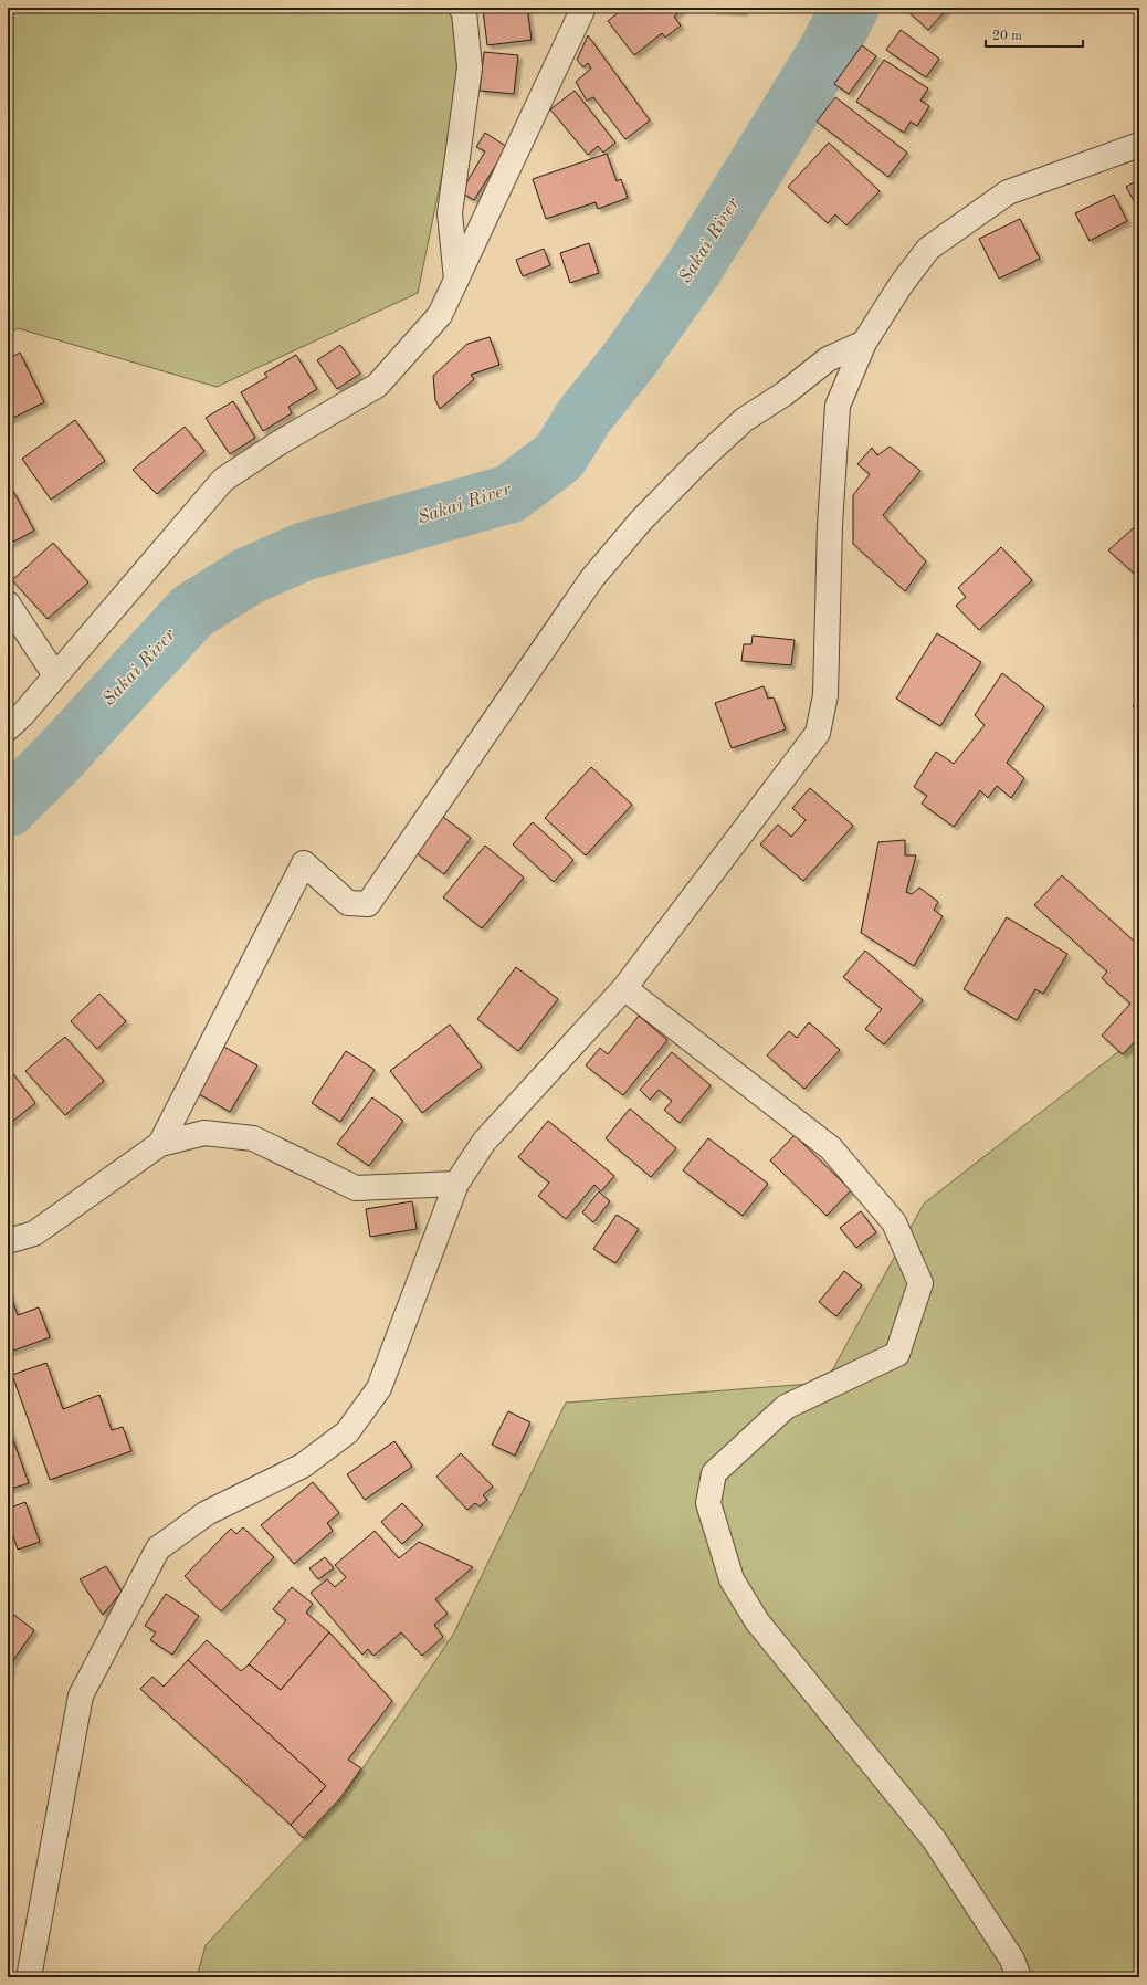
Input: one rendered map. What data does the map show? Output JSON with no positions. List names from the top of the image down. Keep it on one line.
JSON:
{"water":["Sakai River"],"scale_bar":"20 m"}
